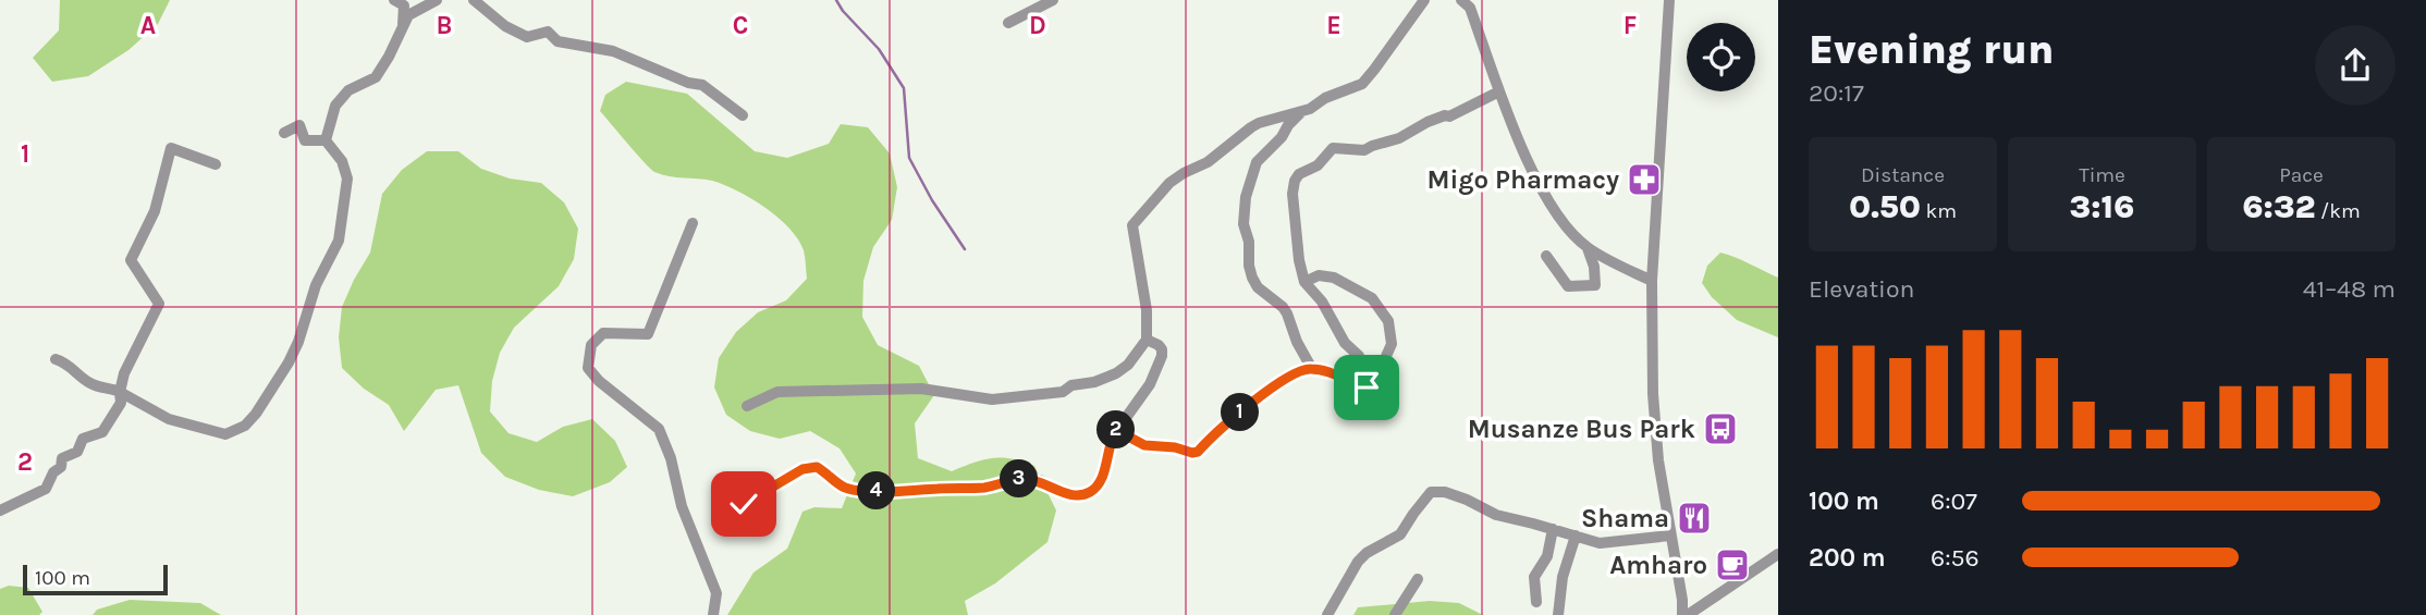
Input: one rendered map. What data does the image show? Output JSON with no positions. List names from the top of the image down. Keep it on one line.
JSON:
{"places":{"pharmacy":["Migo Pharmacy"],"bus stop":["Musanze Bus Park"],"restaurant":["Shama"],"cafe":["Amharo"]},"scale_bar":"100 m","page":{"heading":["Evening run","20:17"],"stats":[["Distance","0.50 km"],["Time","3:16"],["Pace","6:32 /km"]],"chart":["Elevation","41–48 m"],"pins":["1","2","3","4"],"list":[{"name":"100 m","note":"6:07"},{"name":"200 m","note":"6:56"}],"scale":"100 m"},"grid":{"columns":["A","B","C","D","E","F"],"rows":["1","2"]}}
